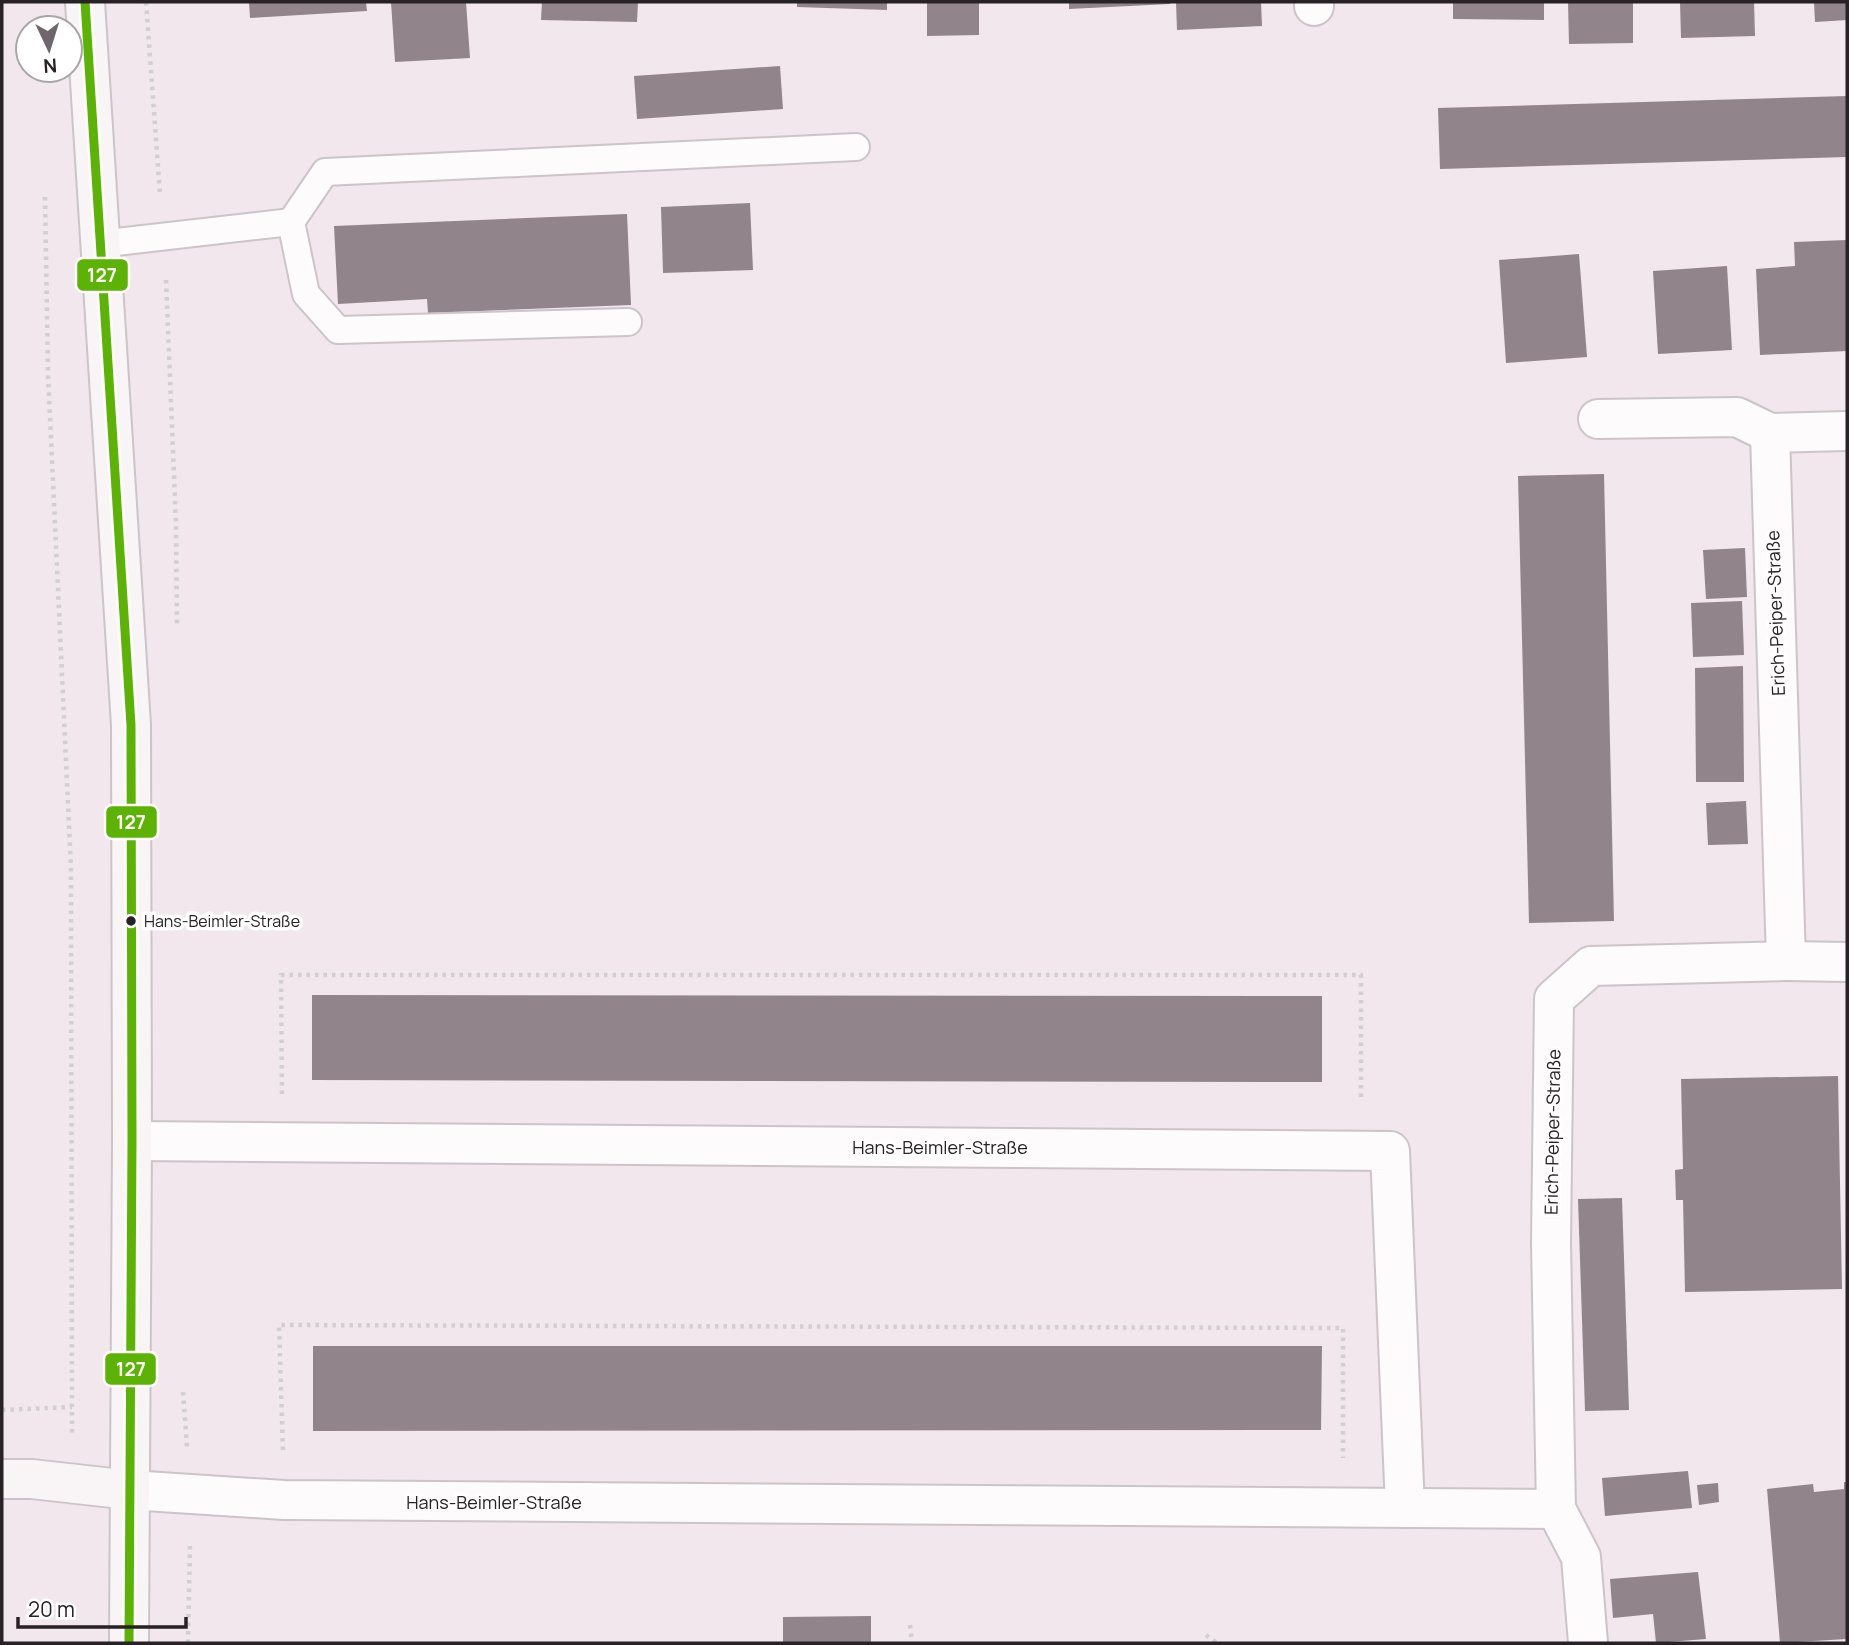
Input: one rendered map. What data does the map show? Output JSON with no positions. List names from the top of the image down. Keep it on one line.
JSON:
{"streets":{"street":["Erich-Peiper-Straße","Hans-Beimler-Straße"]},"crossings":[["Erich-Peiper-Straße","Hans-Beimler-Straße"]],"places":["Hans-Beimler-Straße"],"lines":["transit line 127"],"scale_bar":"20 m","north":"bottom"}
